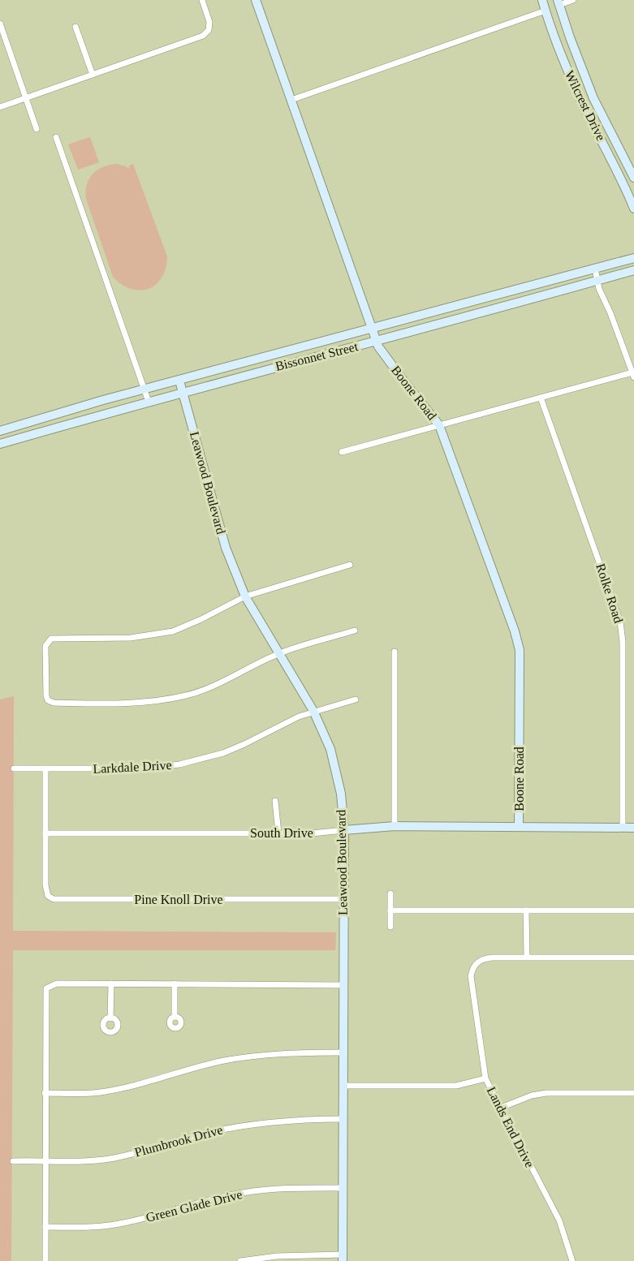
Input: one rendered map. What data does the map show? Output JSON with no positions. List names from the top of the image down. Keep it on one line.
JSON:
{"streets":{"street":["Wilcrest Drive","Bissonnet Street","Boone Road","Leawood Boulevard","Rolke Road","Larkdale Drive","South Drive","Pine Knoll Drive","Lands End Drive","Plumbrook Drive","Green Glade Drive"]},"crossings":[["Bissonnet Street","Boone Road"],["Bissonnet Street","Leawood Boulevard"],["Boone Road","South Drive"],["Leawood Boulevard","Larkdale Drive"],["Leawood Boulevard","South Drive"],["Leawood Boulevard","Pine Knoll Drive"],["Leawood Boulevard","Plumbrook Drive"],["Leawood Boulevard","Green Glade Drive"],["Rolke Road","South Drive"],["Larkdale Drive","Pine Knoll Drive"],["South Drive","Pine Knoll Drive"]]}
